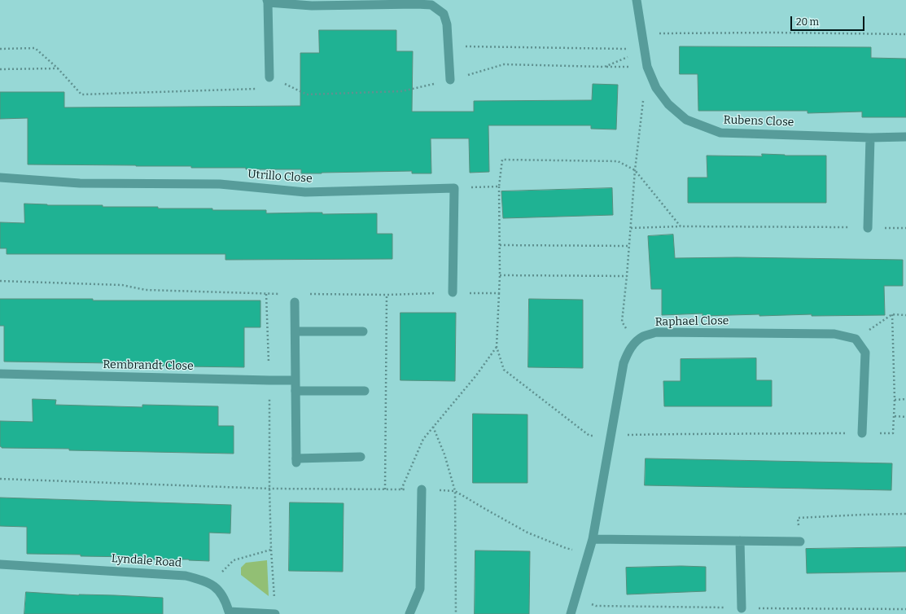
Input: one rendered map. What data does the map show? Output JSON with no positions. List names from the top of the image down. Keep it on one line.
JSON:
{"streets":{"street":["Rubens Close","Utrillo Close","Raphael Close","Rembrandt Close","Lyndale Road"]},"scale_bar":"20 m"}
